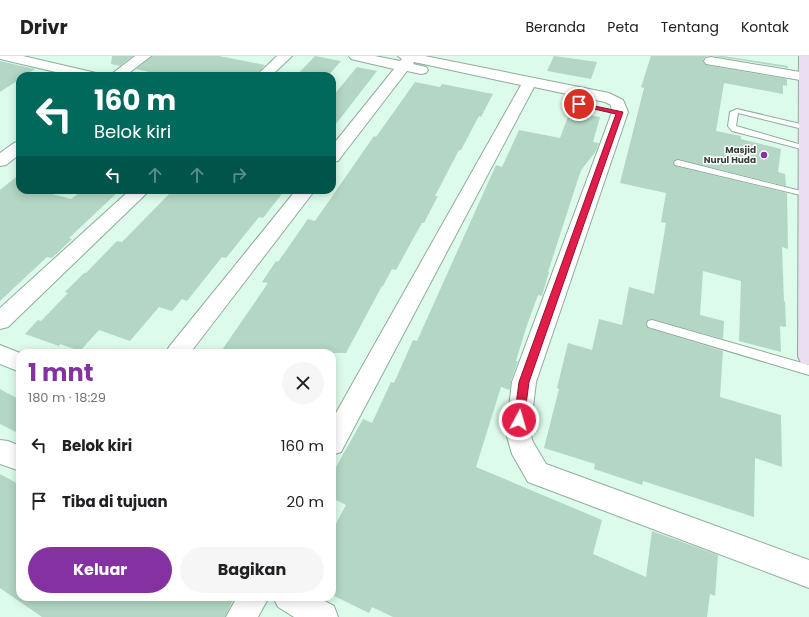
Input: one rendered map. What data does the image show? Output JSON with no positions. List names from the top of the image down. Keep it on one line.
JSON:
{"places":["Masjid Nurul Huda"],"page":{"header":"Drivr","nav":["Beranda","Peta","Tentang","Kontak"],"turn":["160 m","Belok kiri"],"heading":["1 mnt","180 m · 18:29"],"list":[{"name":"Belok kiri","value":"160 m"},{"name":"Tiba di tujuan","value":"20 m"}],"buttons":["Keluar","Bagikan"]}}
